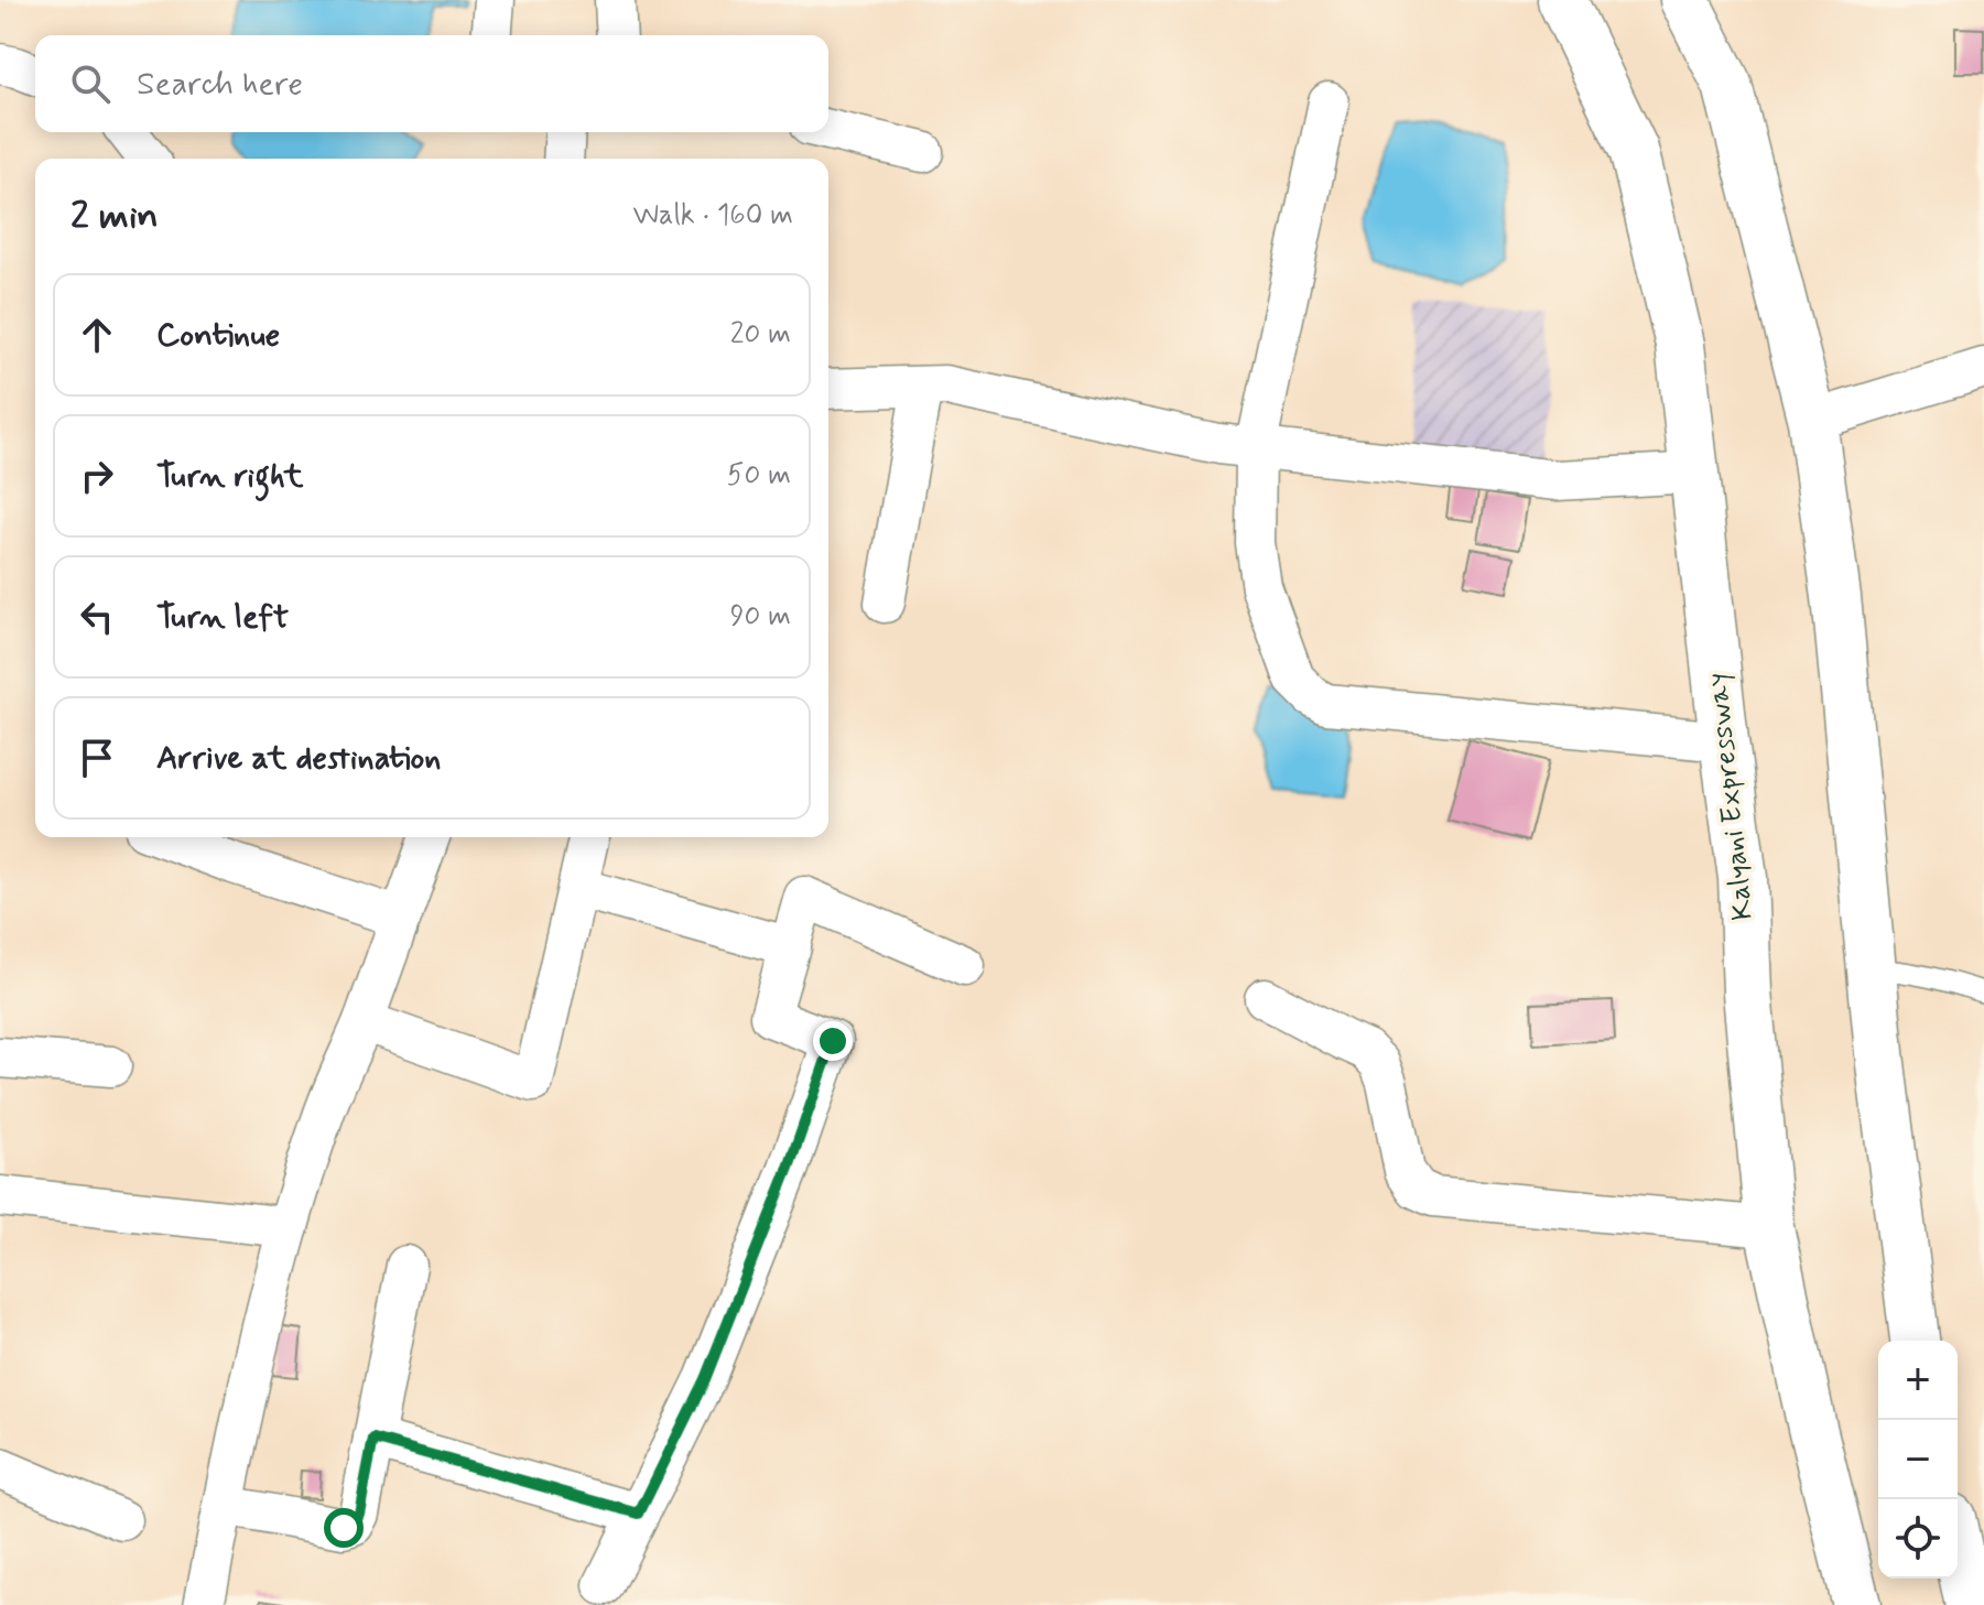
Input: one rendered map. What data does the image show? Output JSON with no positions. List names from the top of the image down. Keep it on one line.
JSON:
{"streets":{"highway":["Kalyani Expressway"]},"page":{"search":"Search here","heading":["2 min","Walk · 160 m"],"list":[["Continue","20 m"],["Turn right","50 m"],["Turn left","90 m"],"Arrive at destination"],"map_buttons":["+","−"]}}
